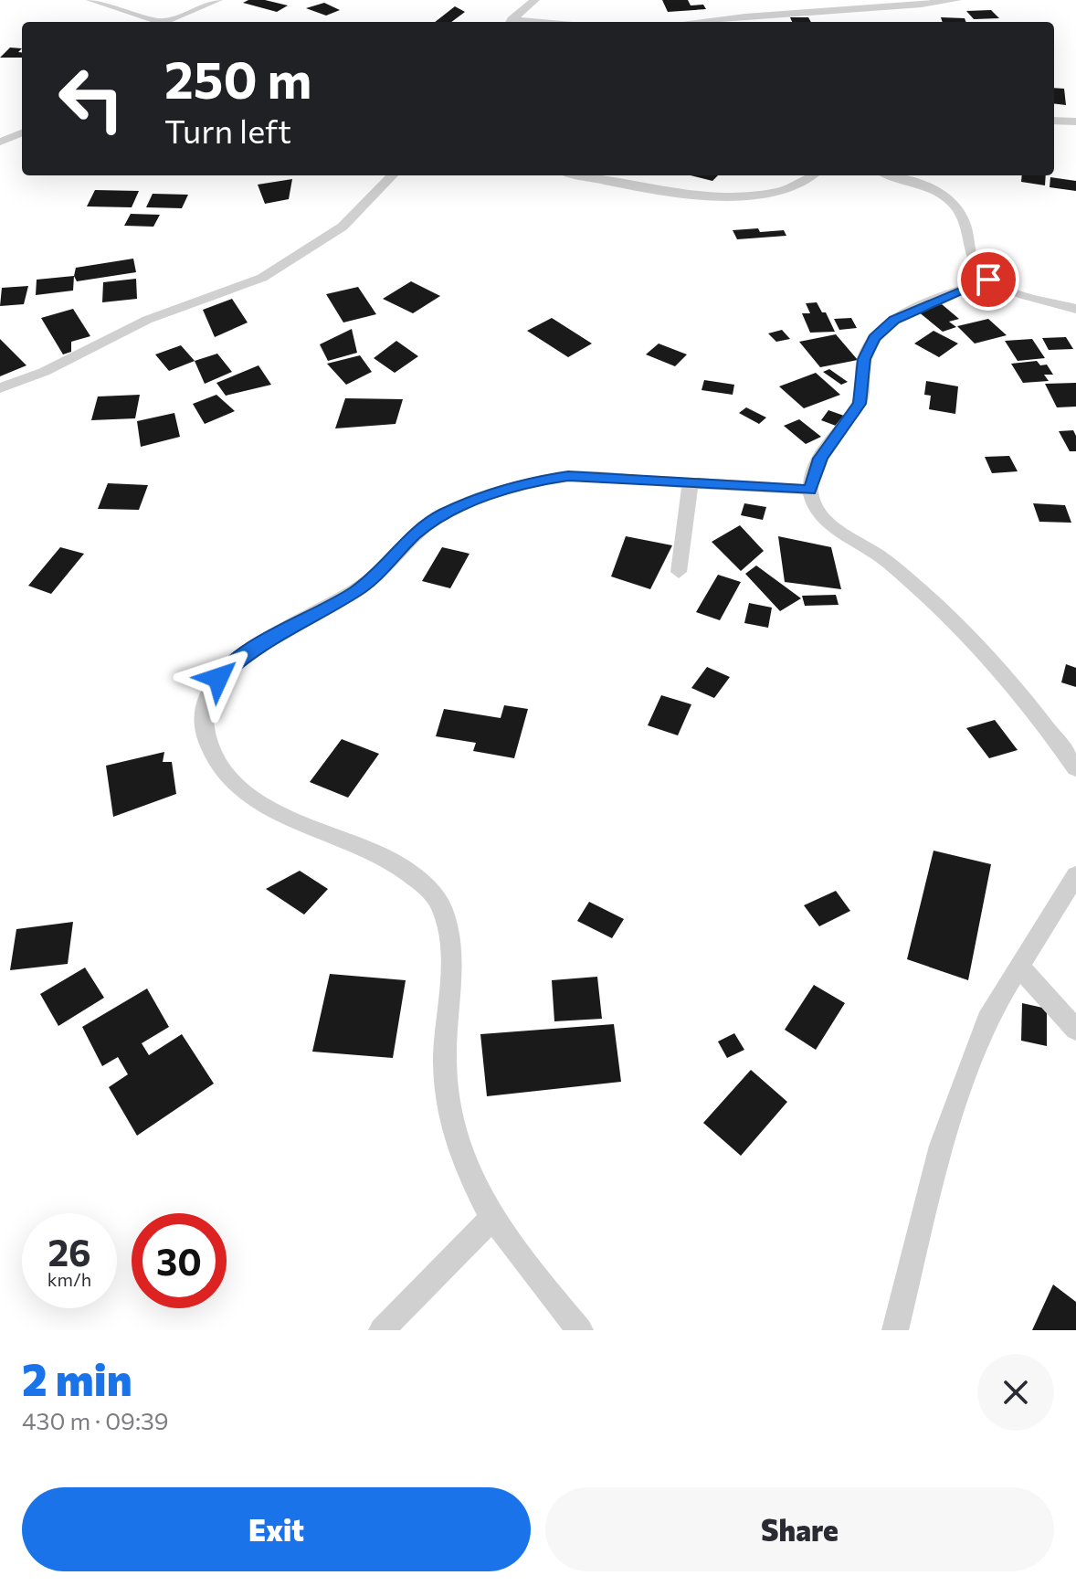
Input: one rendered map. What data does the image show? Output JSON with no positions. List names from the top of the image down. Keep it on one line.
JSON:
{"page":{"turn":["250 m","Turn left"],"speed":"26 km/h","limit":"30","heading":["2 min","430 m · 09:39"],"buttons":["Exit","Share"]}}
